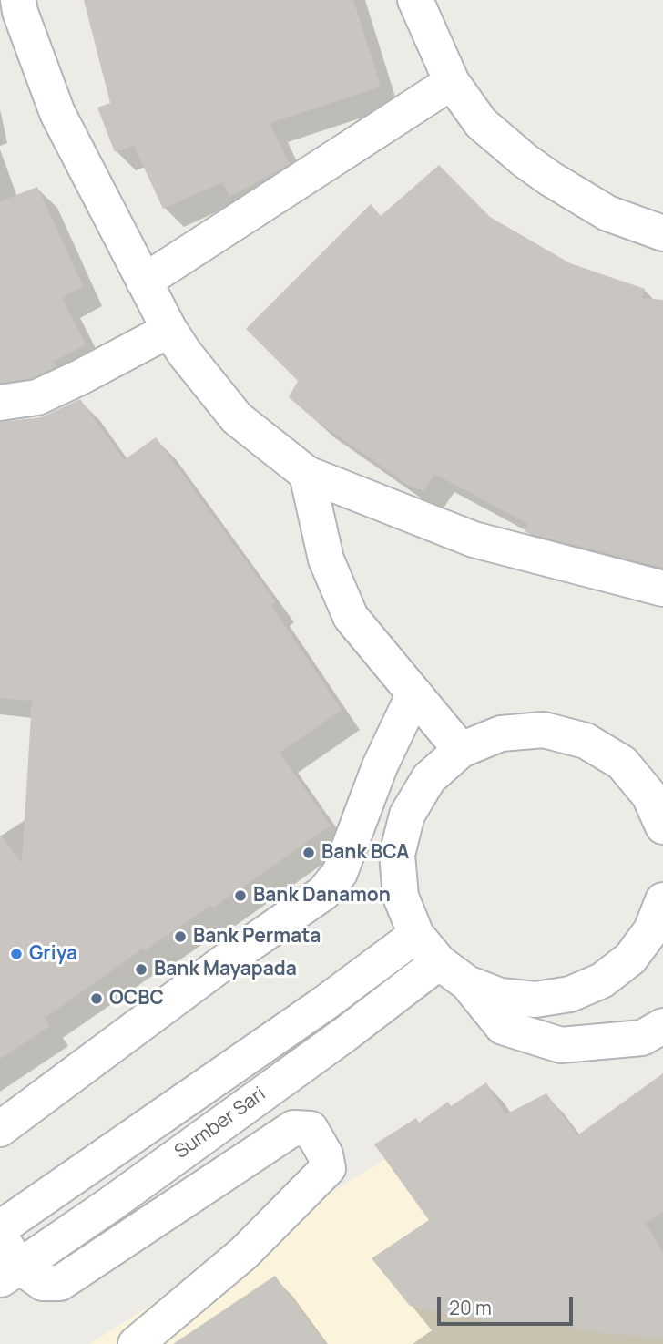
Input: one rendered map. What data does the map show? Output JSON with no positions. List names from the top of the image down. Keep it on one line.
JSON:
{"streets":{"street":["Sumber Sari"]},"places":["Bank BCA","Bank Danamon","Bank Permata","Griya","Bank Mayapada","OCBC"],"scale_bar":"20 m"}
